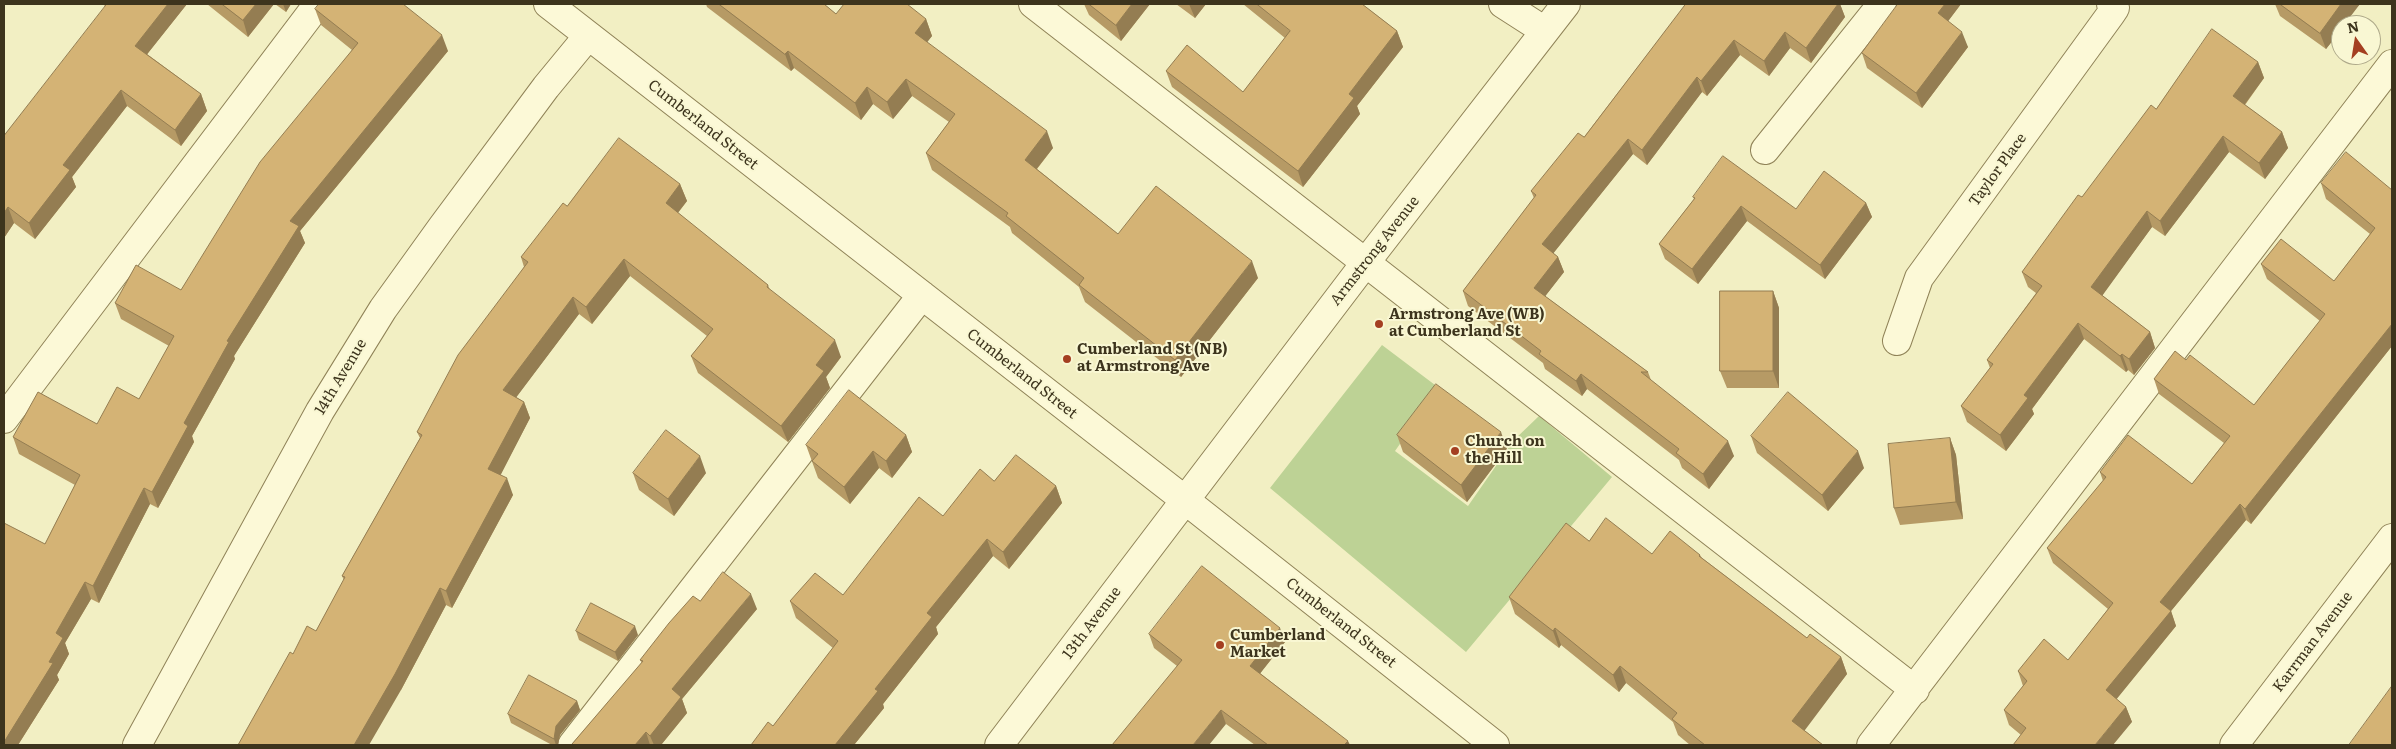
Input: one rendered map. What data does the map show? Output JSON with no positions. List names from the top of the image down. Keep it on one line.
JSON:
{"streets":{"street":["Cumberland Street","Taylor Place","Armstrong Avenue","14th Avenue","13th Avenue","Karrman Avenue"]},"crossings":[["Cumberland Street","Armstrong Avenue"],["Cumberland Street","14th Avenue"],["Cumberland Street","13th Avenue"],["Armstrong Avenue","13th Avenue"]],"places":["Armstrong Ave (WB) at Cumberland St","Cumberland St (NB) at Armstrong Ave","Church on the Hill","Cumberland Market"],"north":"top"}
